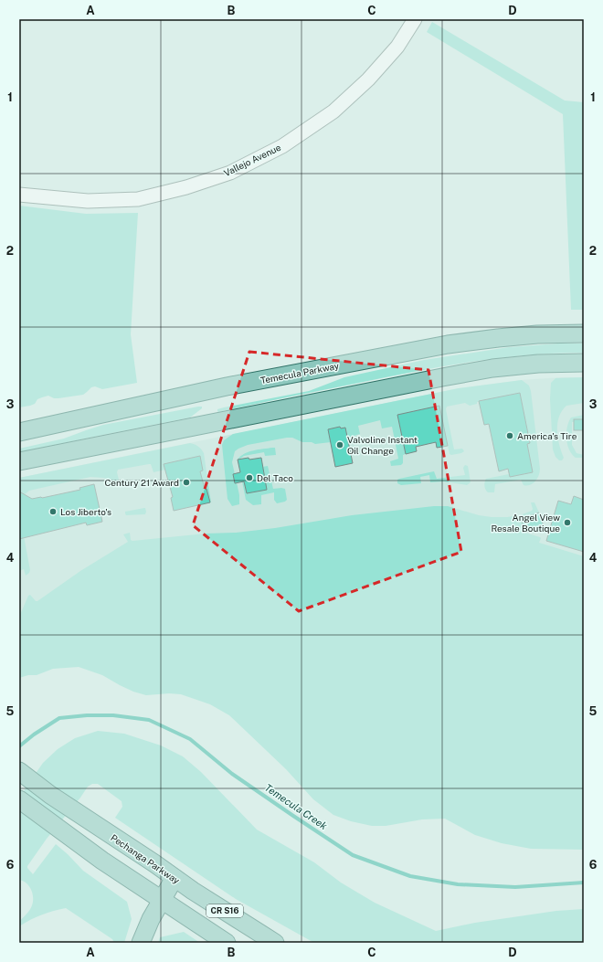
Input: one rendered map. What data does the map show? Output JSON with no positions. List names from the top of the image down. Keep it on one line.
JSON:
{"streets":{"main road":["Temecula Parkway","Pechanga Parkway","CR S16"],"street":["Vallejo Avenue"]},"water":["Temecula Creek"],"places":["America's Tire","Valvoline Instant Oil Change","Del Taco","Century 21 Award","Los Jiberto's","Angel View Resale Boutique"],"grid":{"columns":["A","B","C","D"],"rows":["1","2","3","4","5","6"]}}
